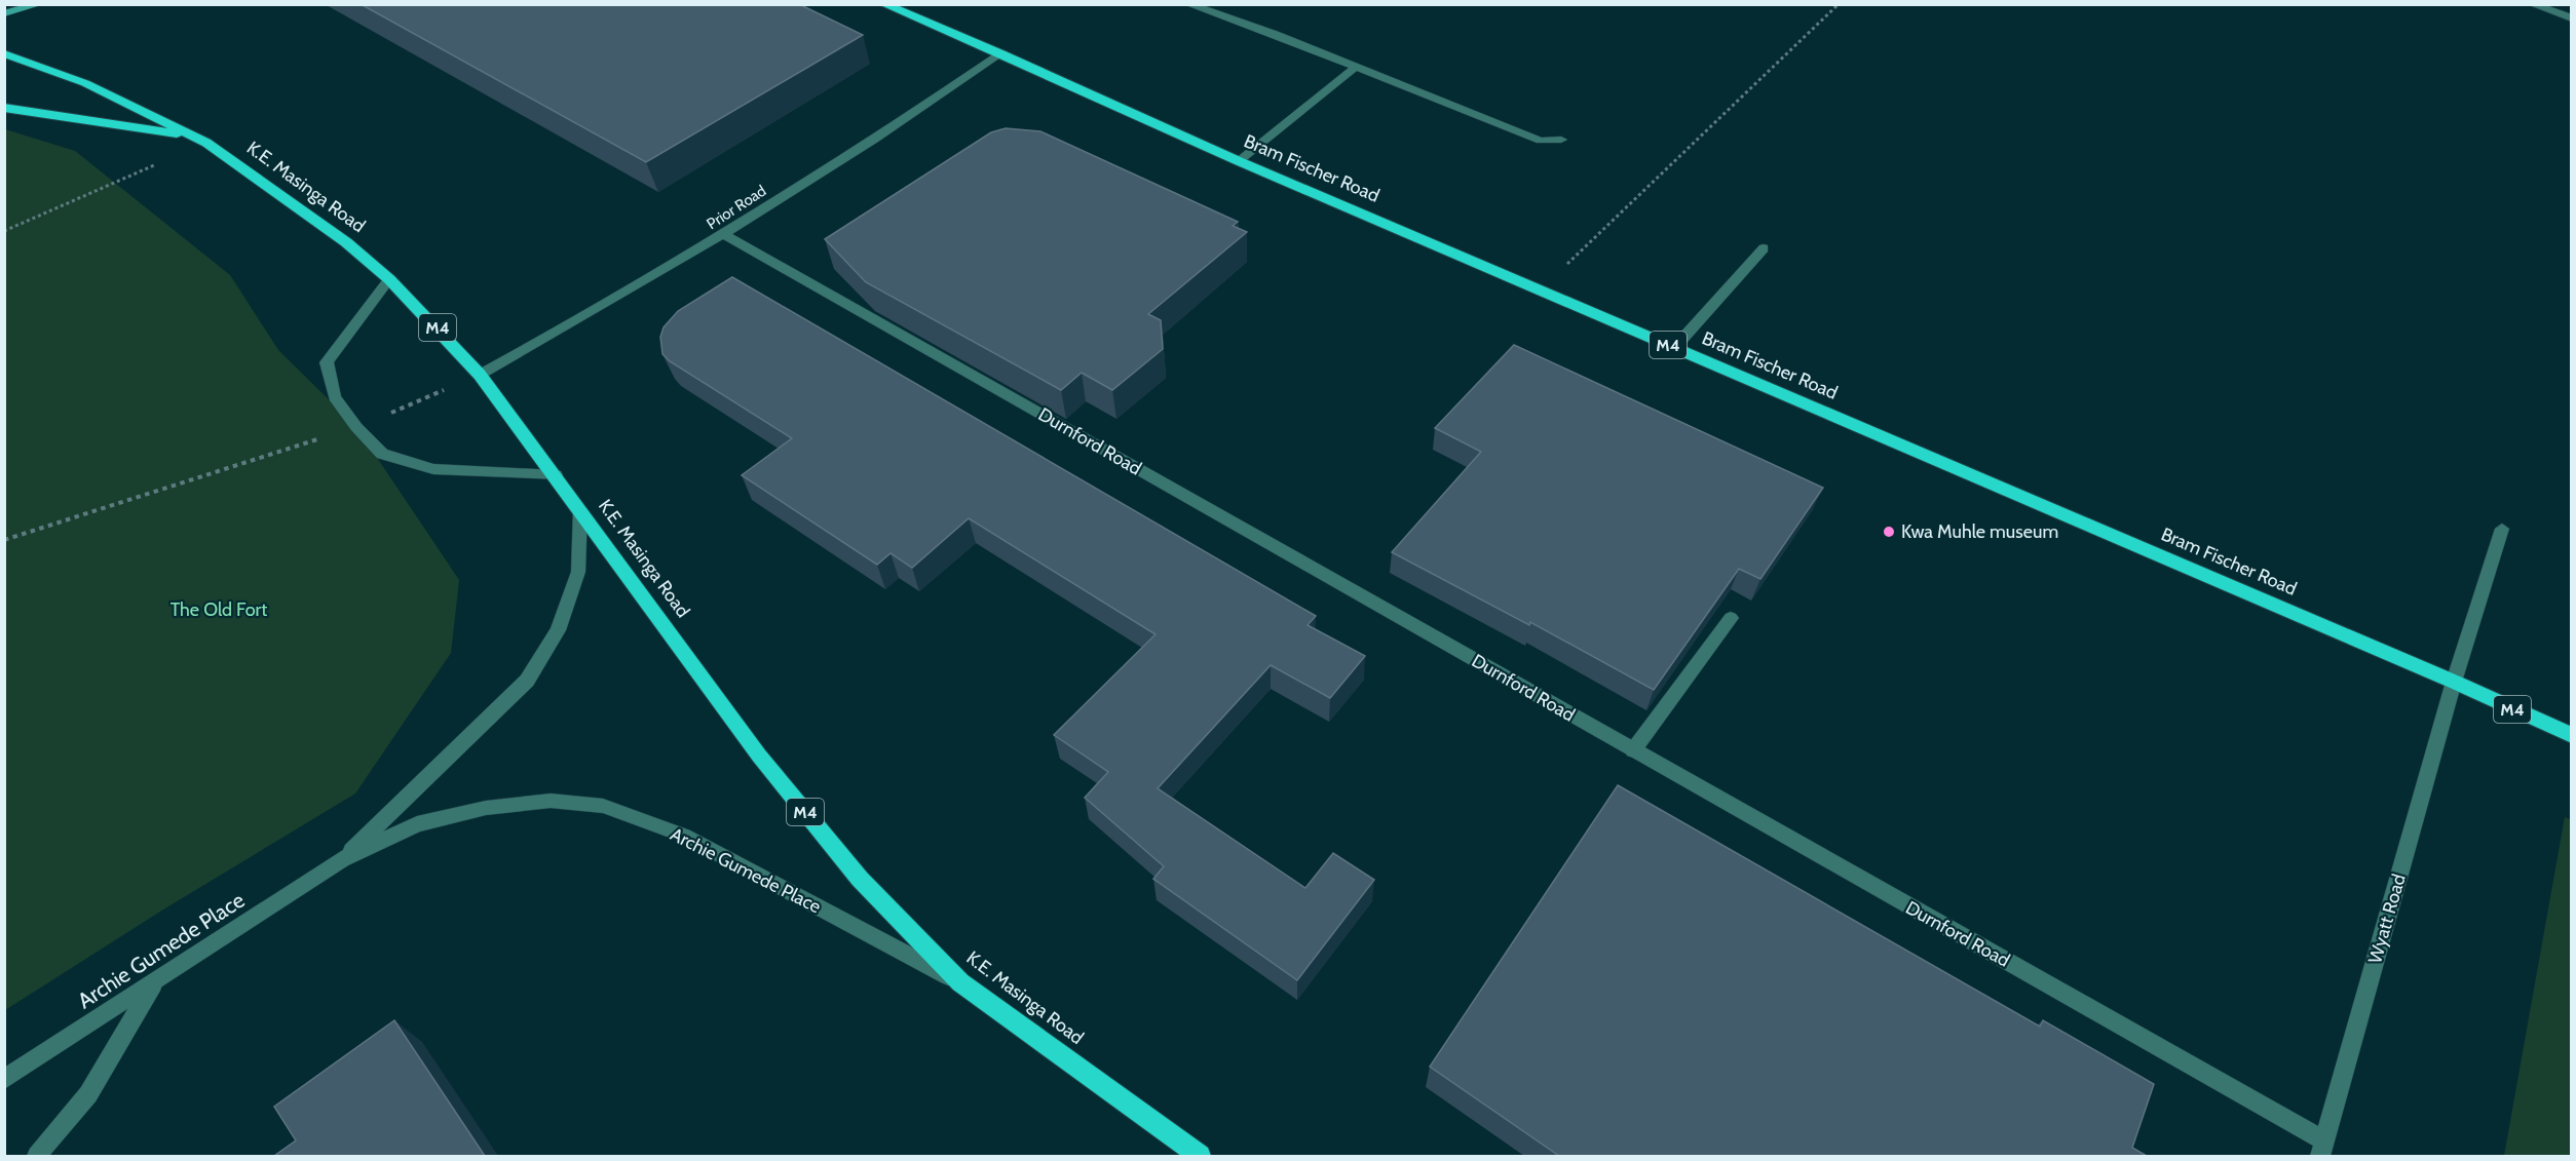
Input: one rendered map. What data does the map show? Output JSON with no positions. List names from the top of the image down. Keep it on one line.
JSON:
{"streets":{"highway":["Bram Fischer Road","K.E. Masinga Road","M4"],"street":["Prior Road","Durnford Road","Archie Gumede Place","Wyatt Road"]},"crossings":[["Bram Fischer Road","Prior Road"],["Bram Fischer Road","Wyatt Road"],["K.E. Masinga Road","Prior Road"],["K.E. Masinga Road","Archie Gumede Place"],["Prior Road","Durnford Road"],["Durnford Road","Wyatt Road"]],"parks":["The Old Fort"],"places":["Kwa Muhle museum"]}
